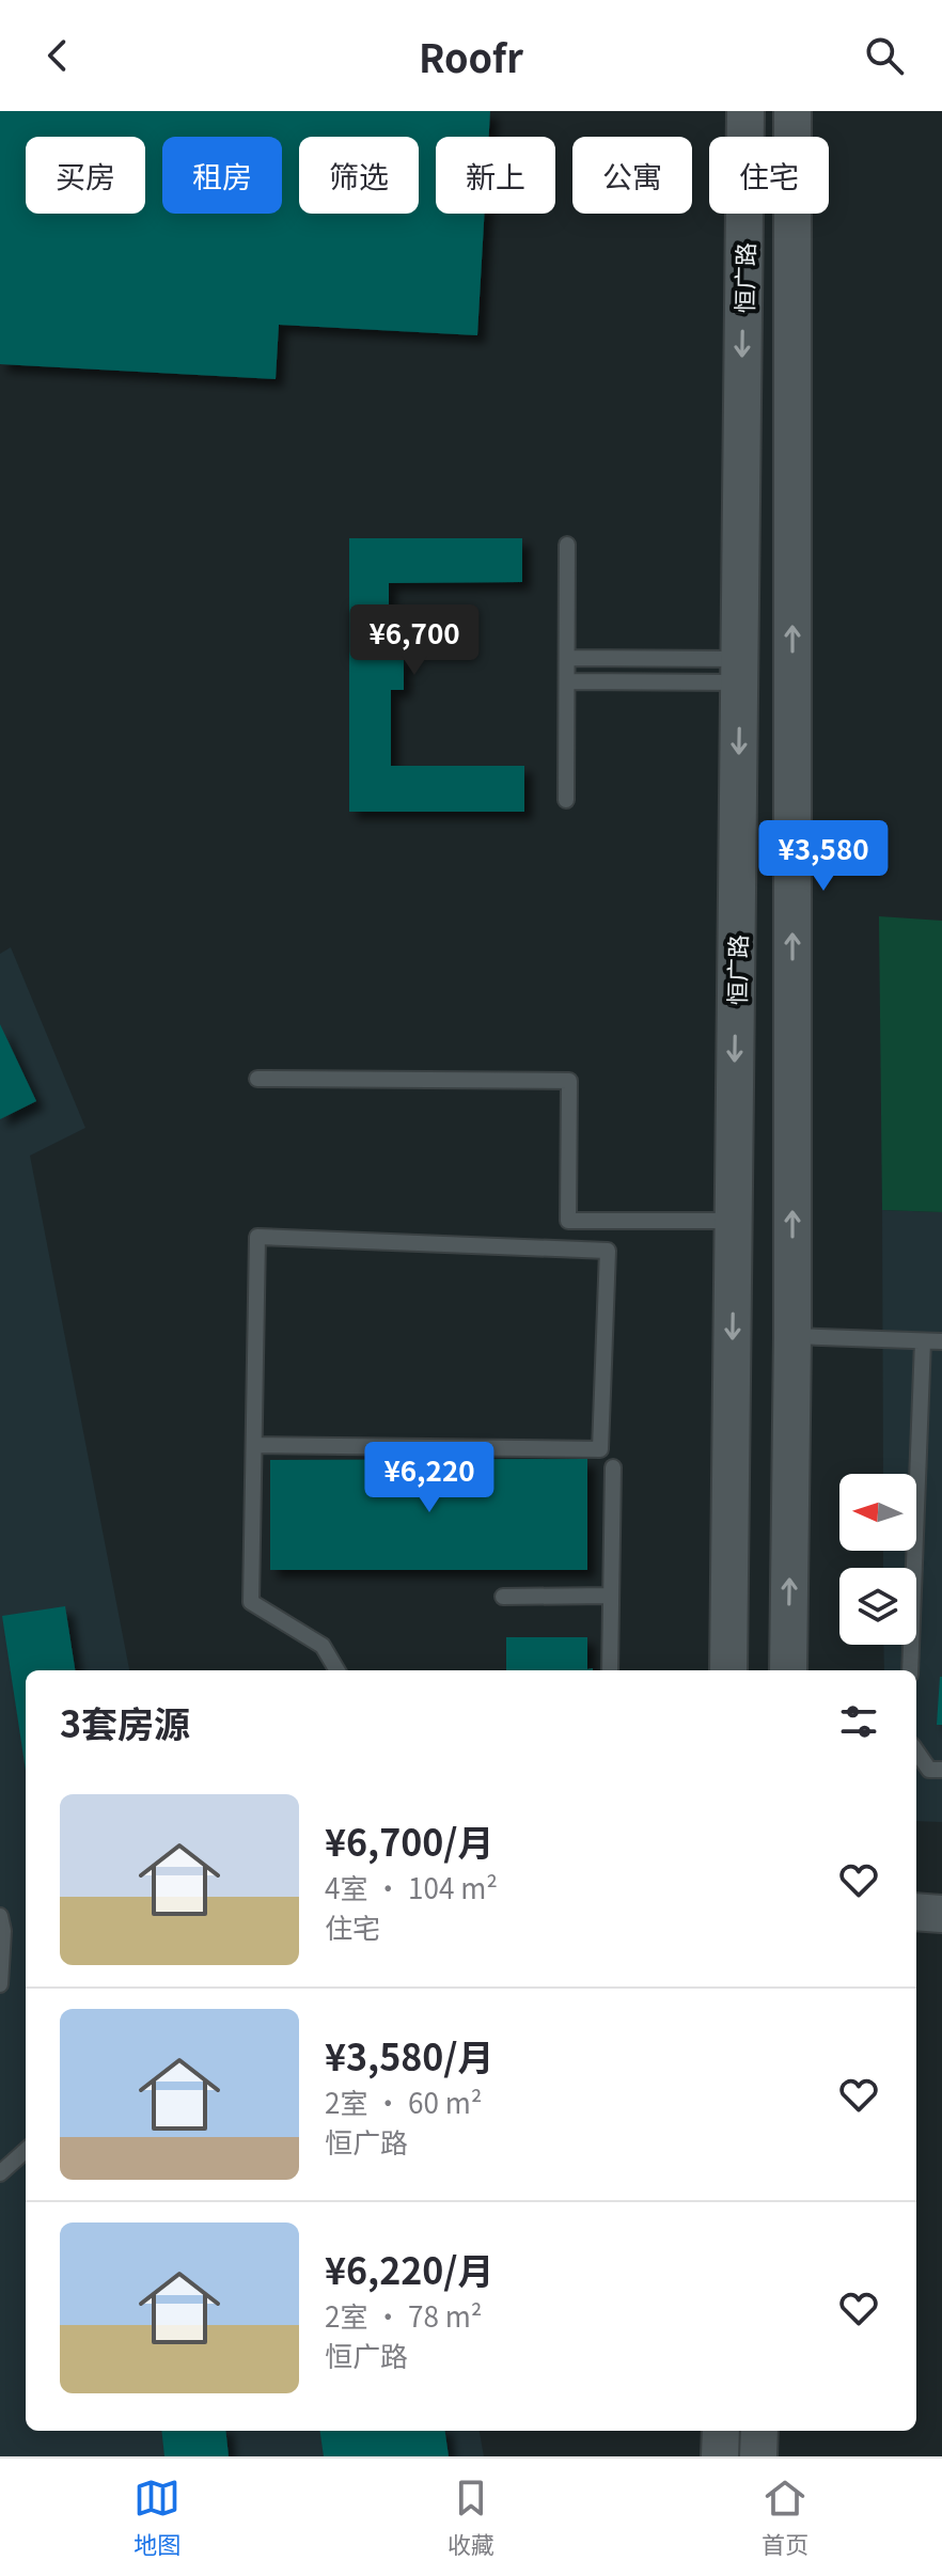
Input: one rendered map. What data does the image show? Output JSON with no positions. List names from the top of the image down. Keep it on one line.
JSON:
{"streets":{"street":["恒广路"]},"north":"left","page":{"header":"Roofr","chip":["买房","租房","筛选","新上","公寓","住宅"],"price":["¥6,700","¥3,580","¥6,220"],"heading":"3套房源","list":[{"name":"¥6,700/月","note":"4室 · 104 m² · 住宅"},{"name":"¥3,580/月","note":"2室 · 60 m² · 恒广路"},{"name":"¥6,220/月","note":"2室 · 78 m² · 恒广路"}],"tabs":["地图","收藏","首页"]}}
